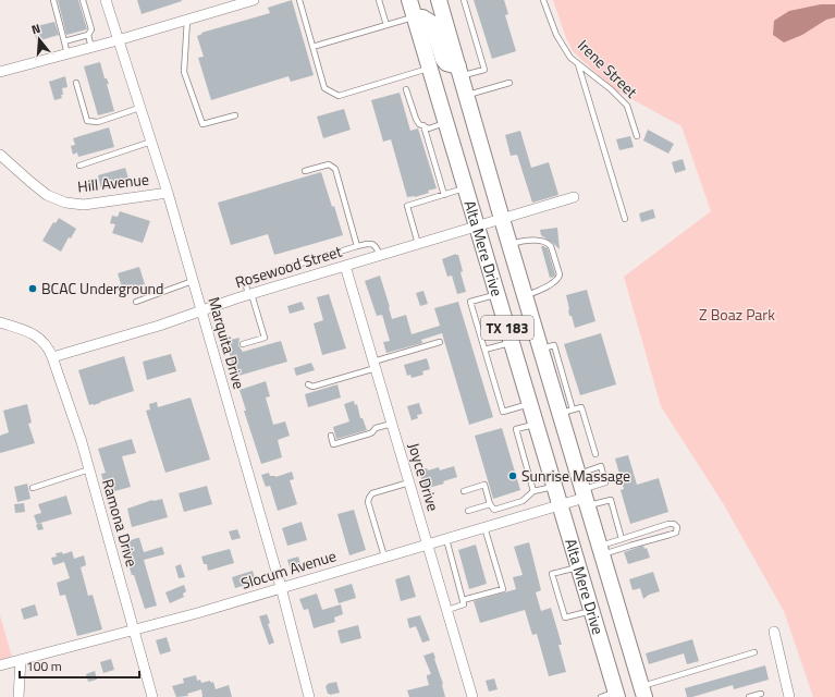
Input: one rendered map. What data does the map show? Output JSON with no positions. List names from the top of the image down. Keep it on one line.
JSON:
{"streets":{"main road":["Alta Mere Drive","TX 183"],"street":["Hill Avenue","Rosewood Street","Marquita Drive","Joyce Drive","Ramona Drive","Slocum Avenue"],"lane":["Irene Street"]},"crossings":[["Hill Avenue","Marquita Drive"],["Alta Mere Drive","Rosewood Street"],["Alta Mere Drive","Slocum Avenue"],["Rosewood Street","Marquita Drive"],["Rosewood Street","Joyce Drive"],["Rosewood Street","Ramona Drive"],["Marquita Drive","Slocum Avenue"],["Joyce Drive","Slocum Avenue"],["Ramona Drive","Slocum Avenue"]],"parks":["Z Boaz Park"],"places":["BCAC Underground","Sunrise Massage"],"scale_bar":"100 m","north":"top"}
